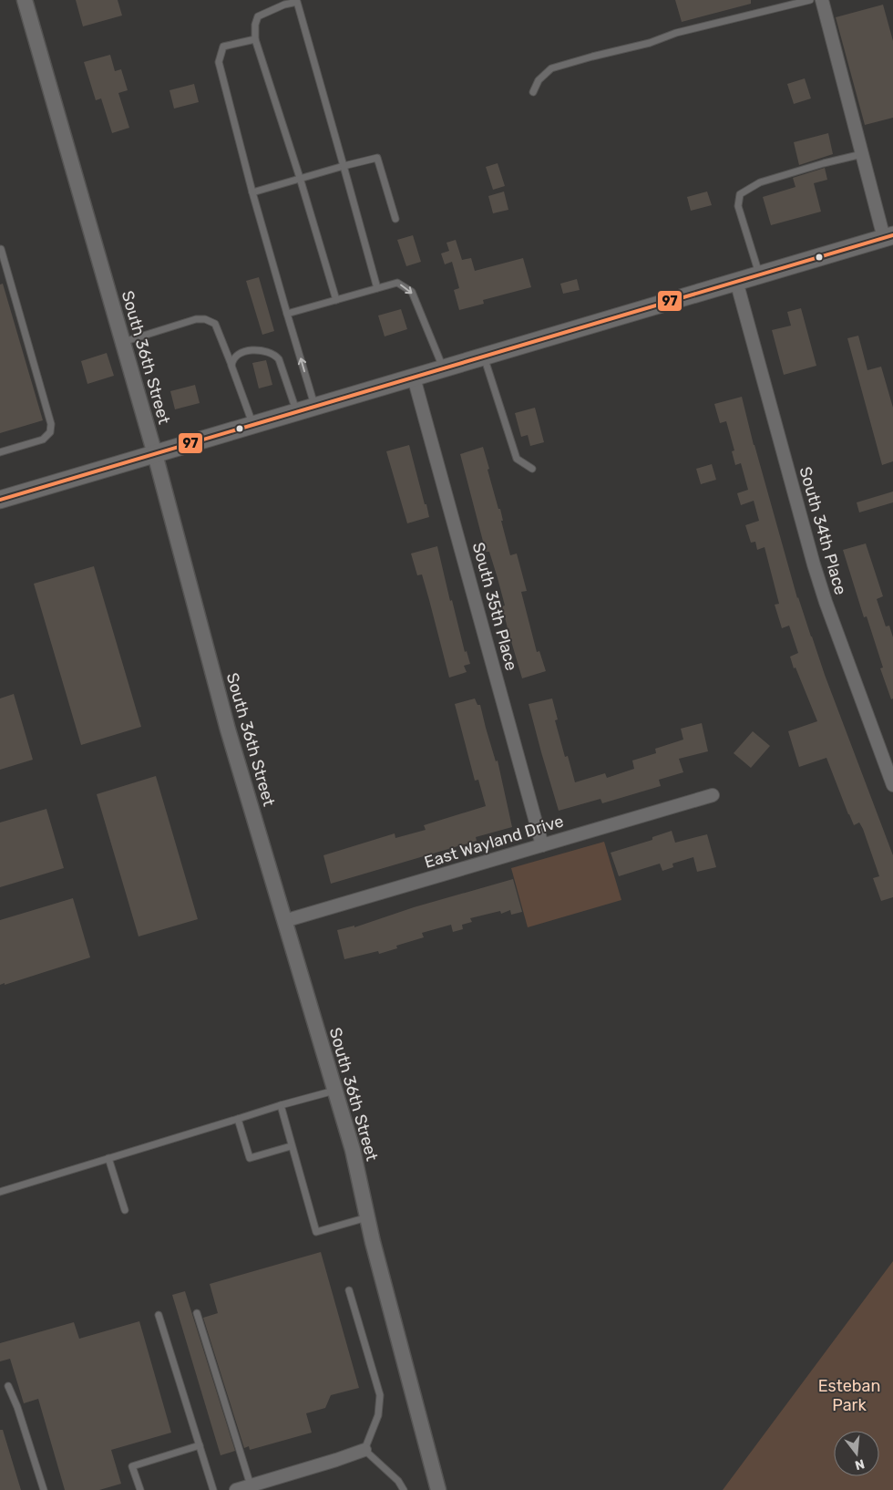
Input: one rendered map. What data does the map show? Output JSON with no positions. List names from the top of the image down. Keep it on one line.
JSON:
{"streets":{"street":["South 36th Street","South 34th Place","South 35th Place","East Wayland Drive"]},"crossings":[["South 36th Street","East Wayland Drive"],["South 35th Place","East Wayland Drive"]],"parks":["Esteban Park"],"lines":["transit line 97"],"north":"bottom"}
